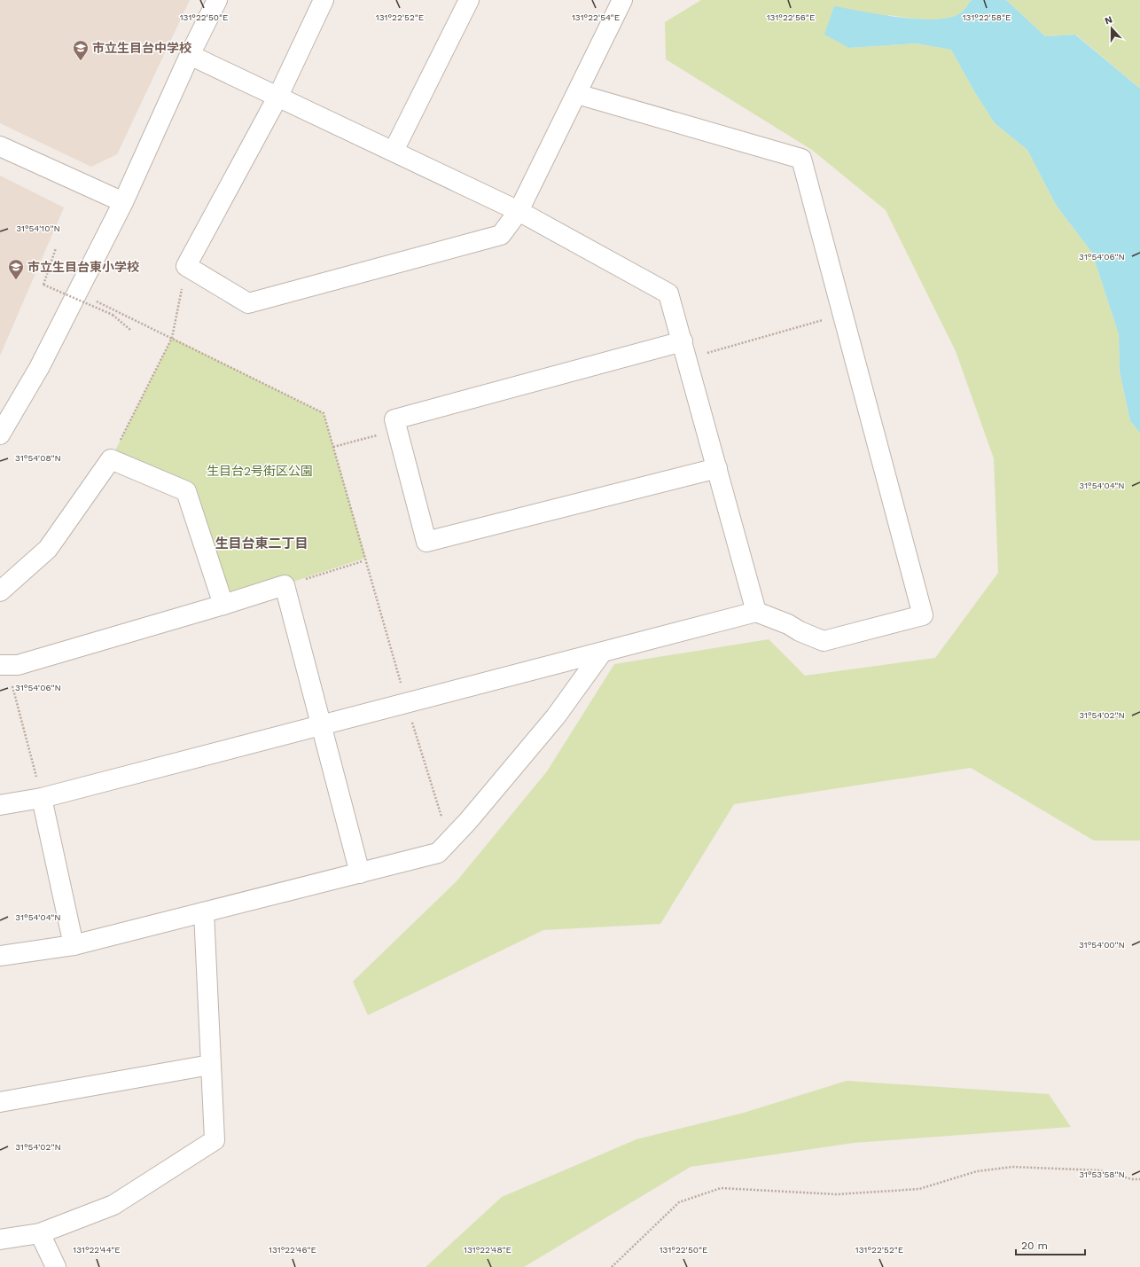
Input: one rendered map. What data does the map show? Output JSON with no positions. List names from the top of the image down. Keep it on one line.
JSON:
{"districts":["生目台東二丁目"],"parks":["生目台2号街区公園"],"places":{"school or university":["市立生目台中学校","市立生目台東小学校"]},"scale_bar":"20 m","north":"top","coordinates":["131°22'50\"E","131°22'52\"E","131°22'54\"E","131°22'56\"E","131°22'58\"E","31°54'10\"N","31°54'06\"N","31°54'08\"N","31°54'04\"N","31°54'02\"N","31°54'00\"N","31°53'58\"N","131°22'44\"E","131°22'46\"E","131°22'48\"E"]}
